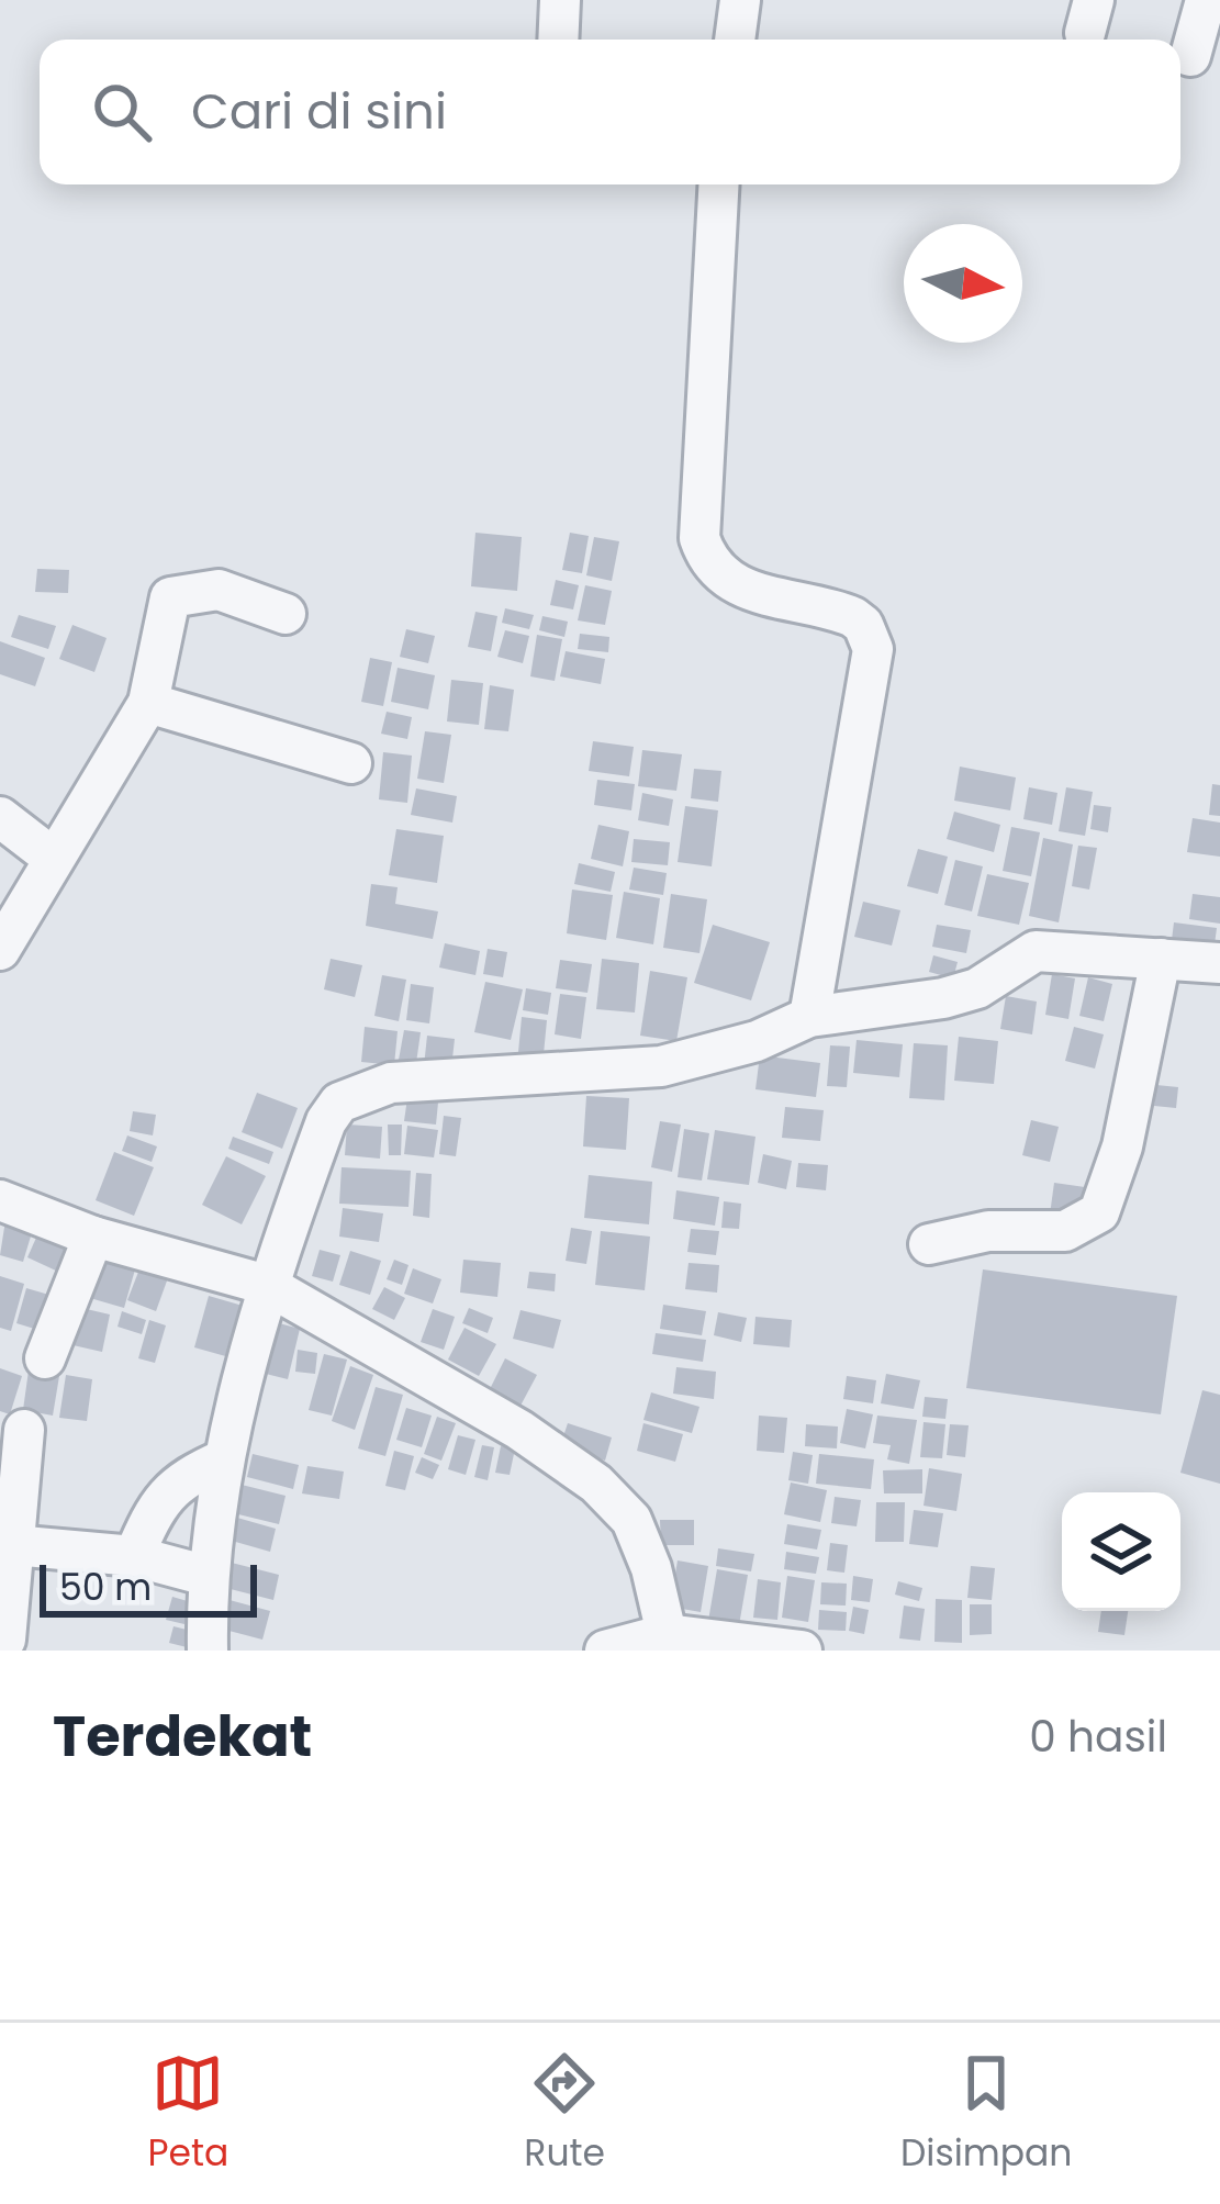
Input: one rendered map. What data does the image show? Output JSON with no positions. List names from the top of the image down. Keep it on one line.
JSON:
{"scale_bar":"50 m","north":"right","page":{"search":"Cari di sini","scale":"50 m","heading":["Terdekat","0 hasil"],"nav":["Peta","Rute","Disimpan"]}}
